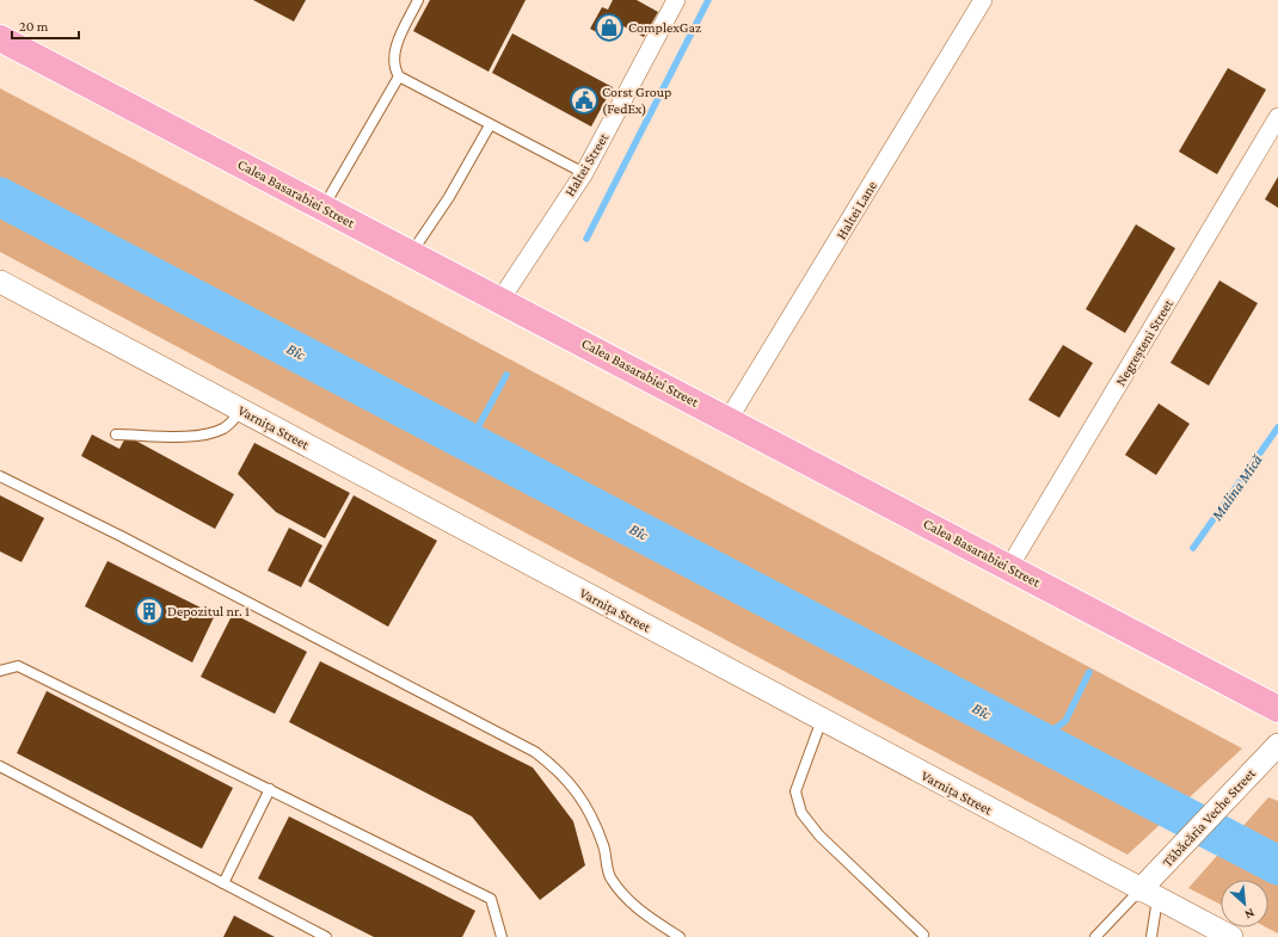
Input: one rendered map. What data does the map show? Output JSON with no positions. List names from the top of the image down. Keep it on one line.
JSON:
{"streets":{"main road":["Calea Basarabiei Street"],"street":["Haltei Street","Haltei Lane","Negreșteni Street","Varnița Street","Tăbăcăria Veche Street"]},"crossings":[["Haltei Street","Calea Basarabiei Street"],["Calea Basarabiei Street","Haltei Lane"],["Calea Basarabiei Street","Negreșteni Street"],["Varnița Street","Tăbăcăria Veche Street"]],"water":["Bîc","Malina Mică"],"places":{"shop":["ComplexGaz"],"public building":["Corst Group (FedEx)"],"building":["Depozitul nr. 1"]},"scale_bar":"20 m","north":"bottom right"}
